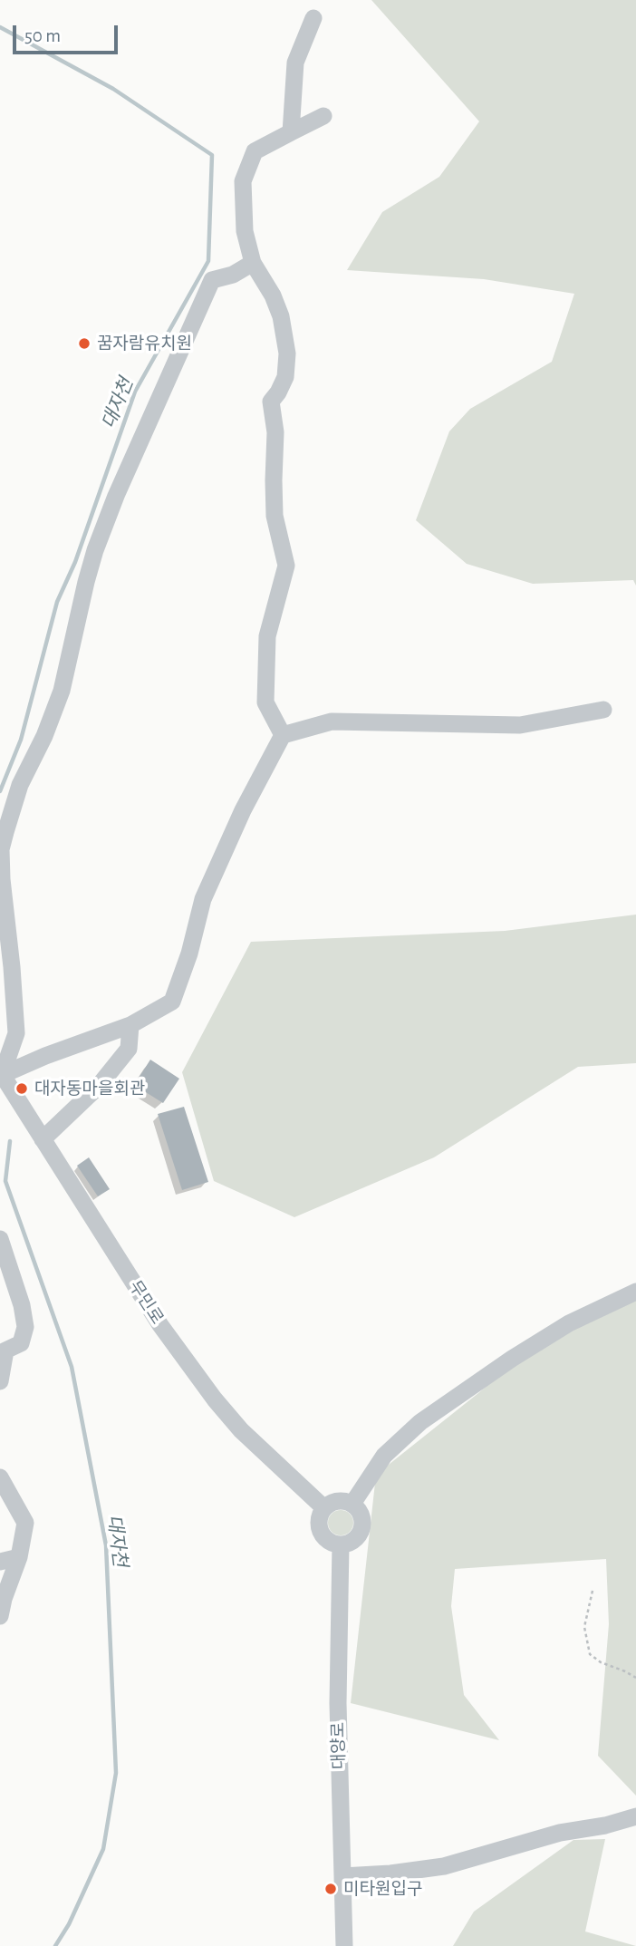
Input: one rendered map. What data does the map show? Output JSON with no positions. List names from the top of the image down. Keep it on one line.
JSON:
{"streets":{"street":["무민로","대양로"]},"crossings":[["무민로","대양로"]],"water":["대자천"],"places":["꿈자람유치원","대자동마을회관","미타원입구"],"scale_bar":"50 m"}
